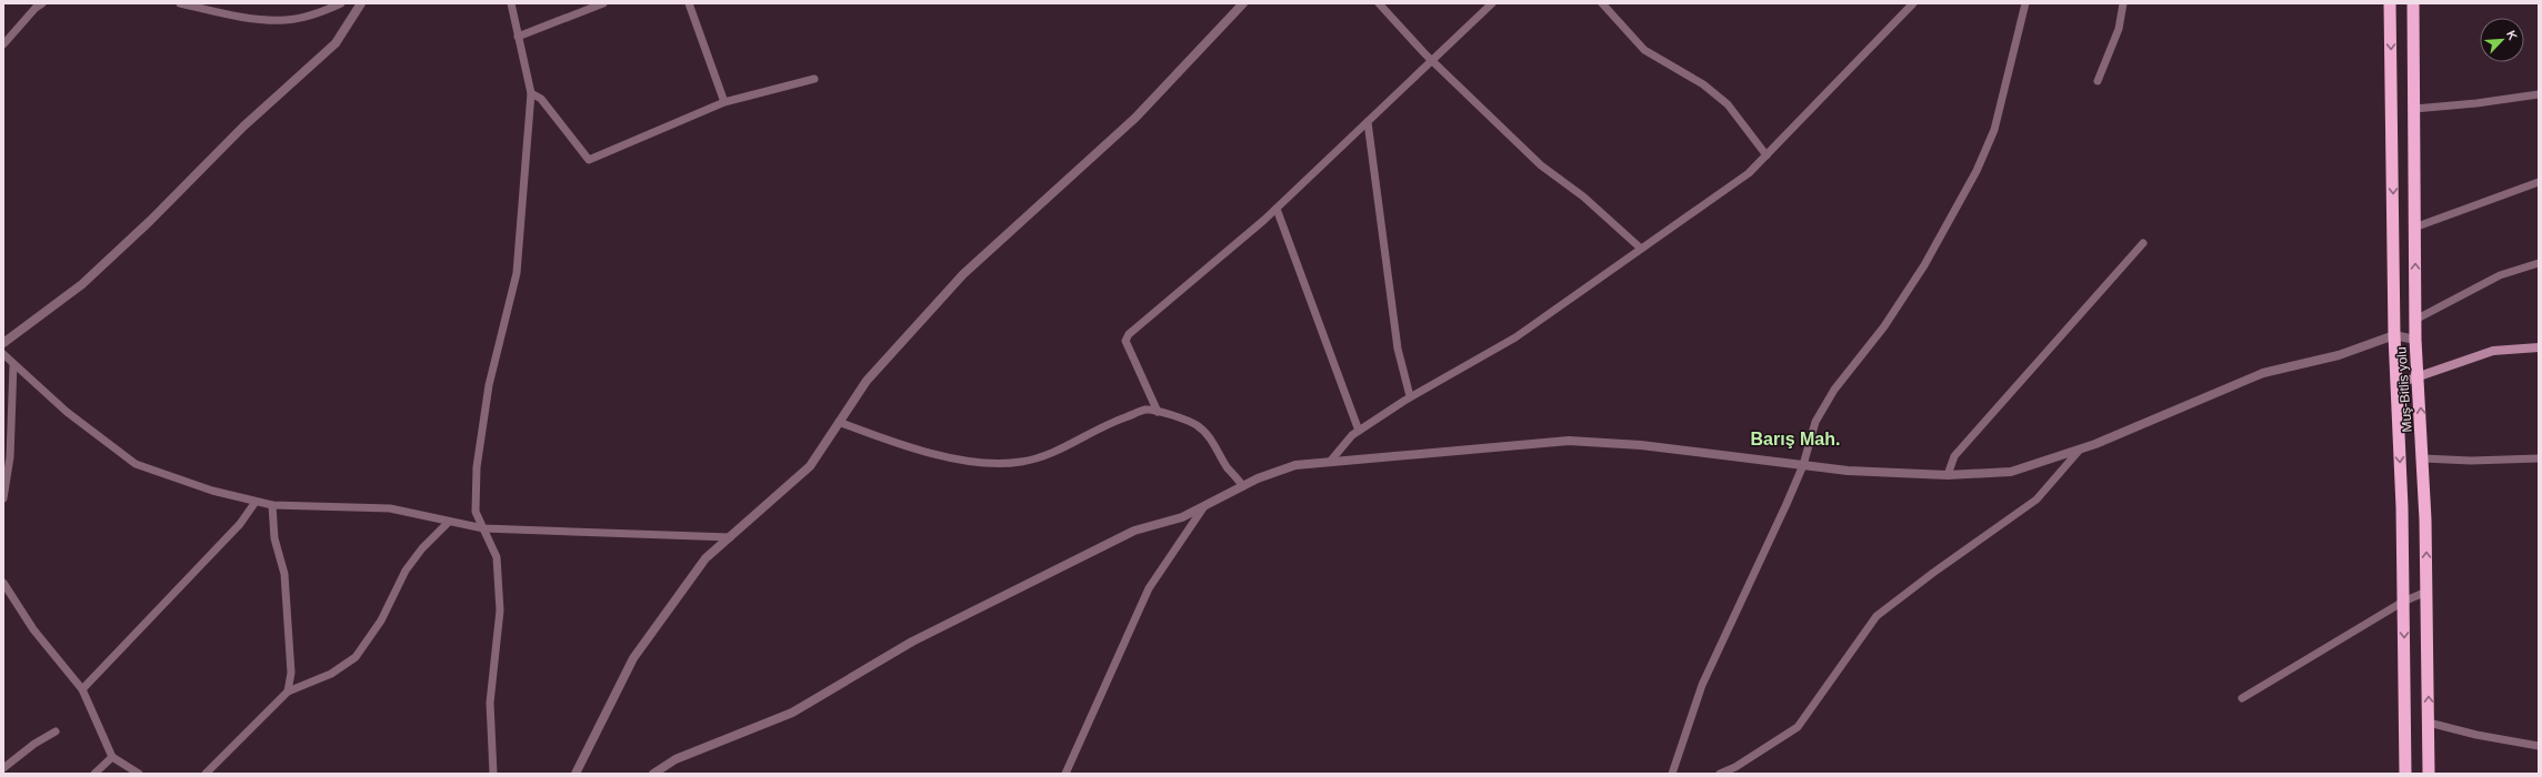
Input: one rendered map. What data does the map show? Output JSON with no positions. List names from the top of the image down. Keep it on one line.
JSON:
{"streets":{"highway":["Muş-Bitlis yolu"]},"districts":["Barış Mah."],"north":"top right"}
